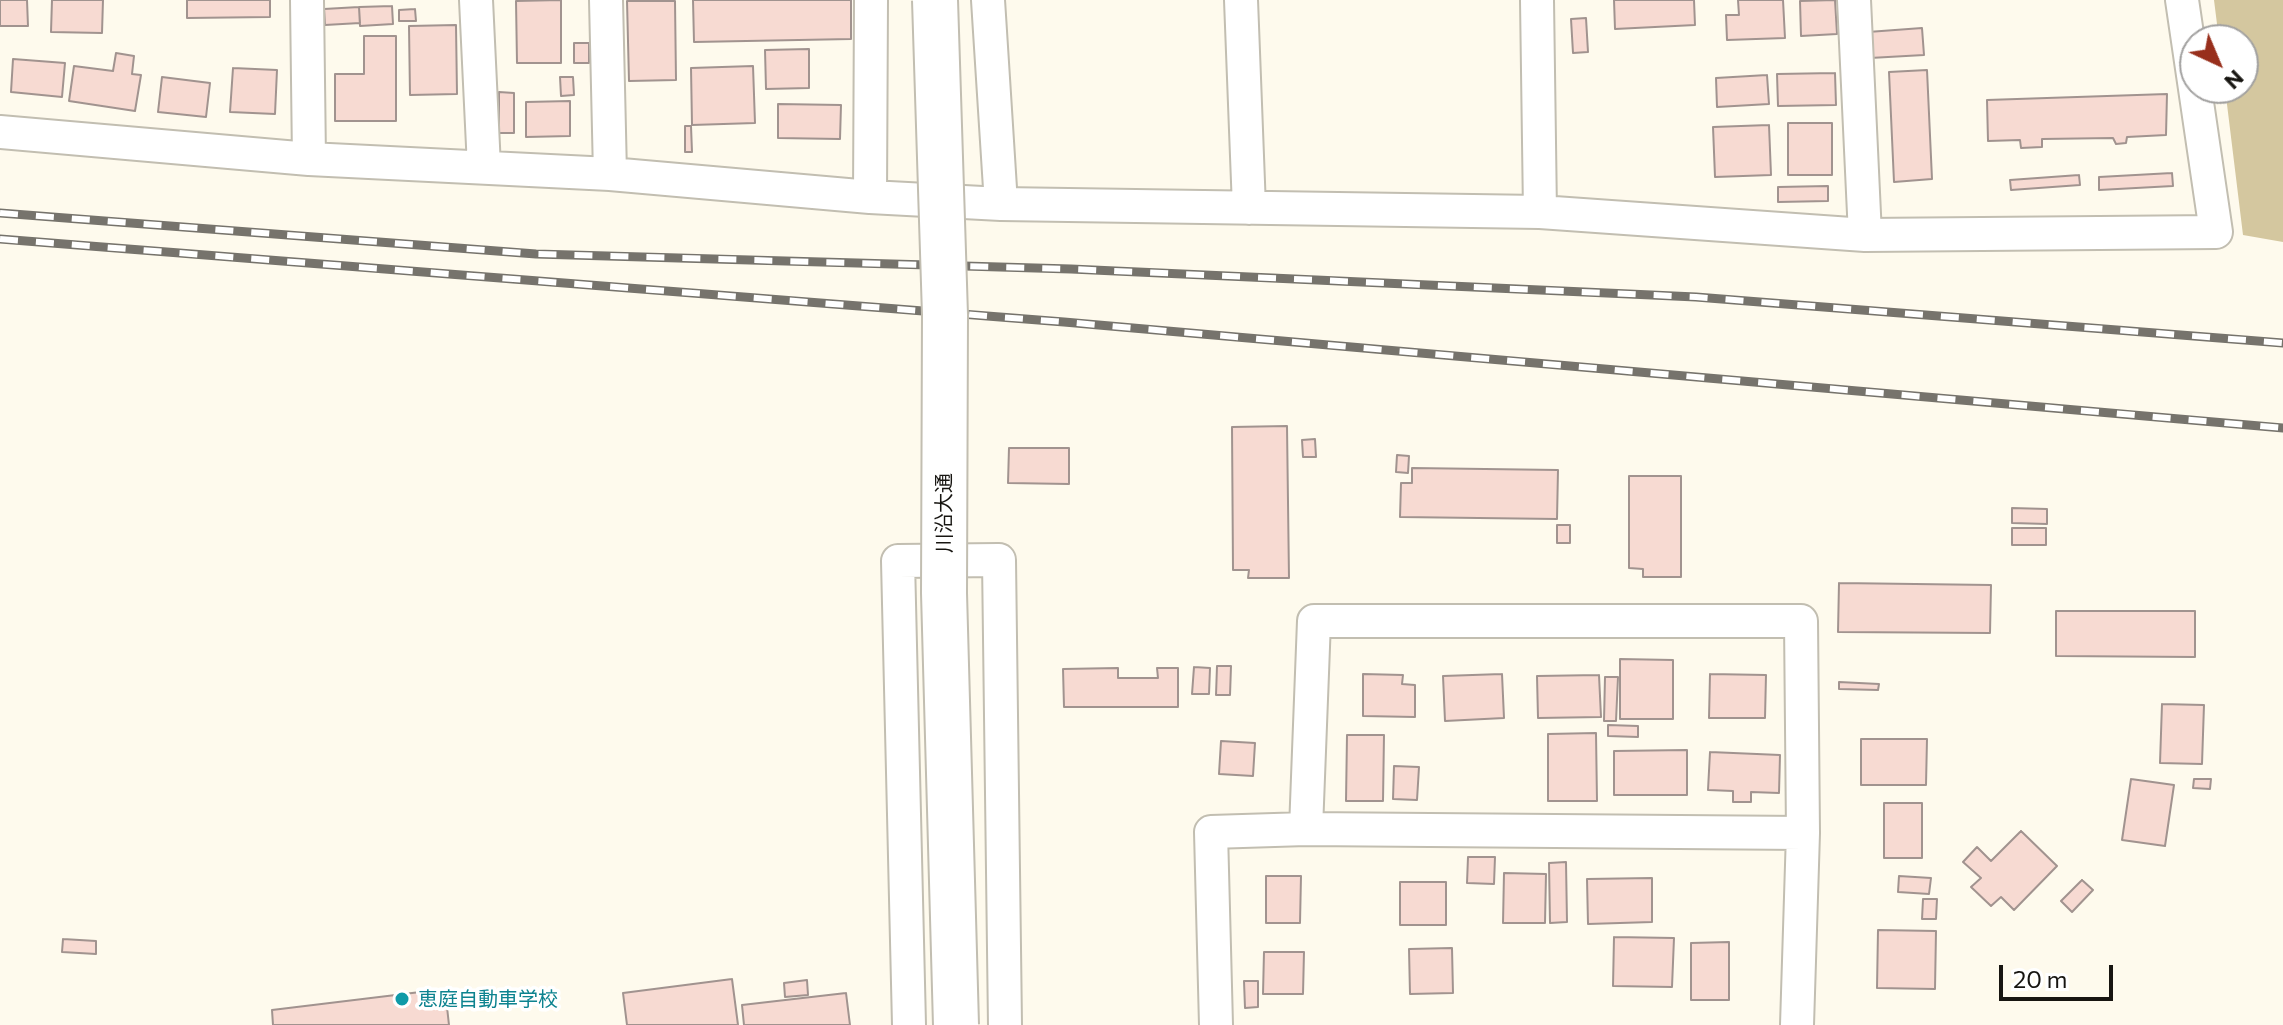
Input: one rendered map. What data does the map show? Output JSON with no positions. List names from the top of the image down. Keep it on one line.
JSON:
{"streets":{"street":["川沿大通"]},"places":["恵庭自動車学校"],"scale_bar":"20 m","north":"bottom right"}
